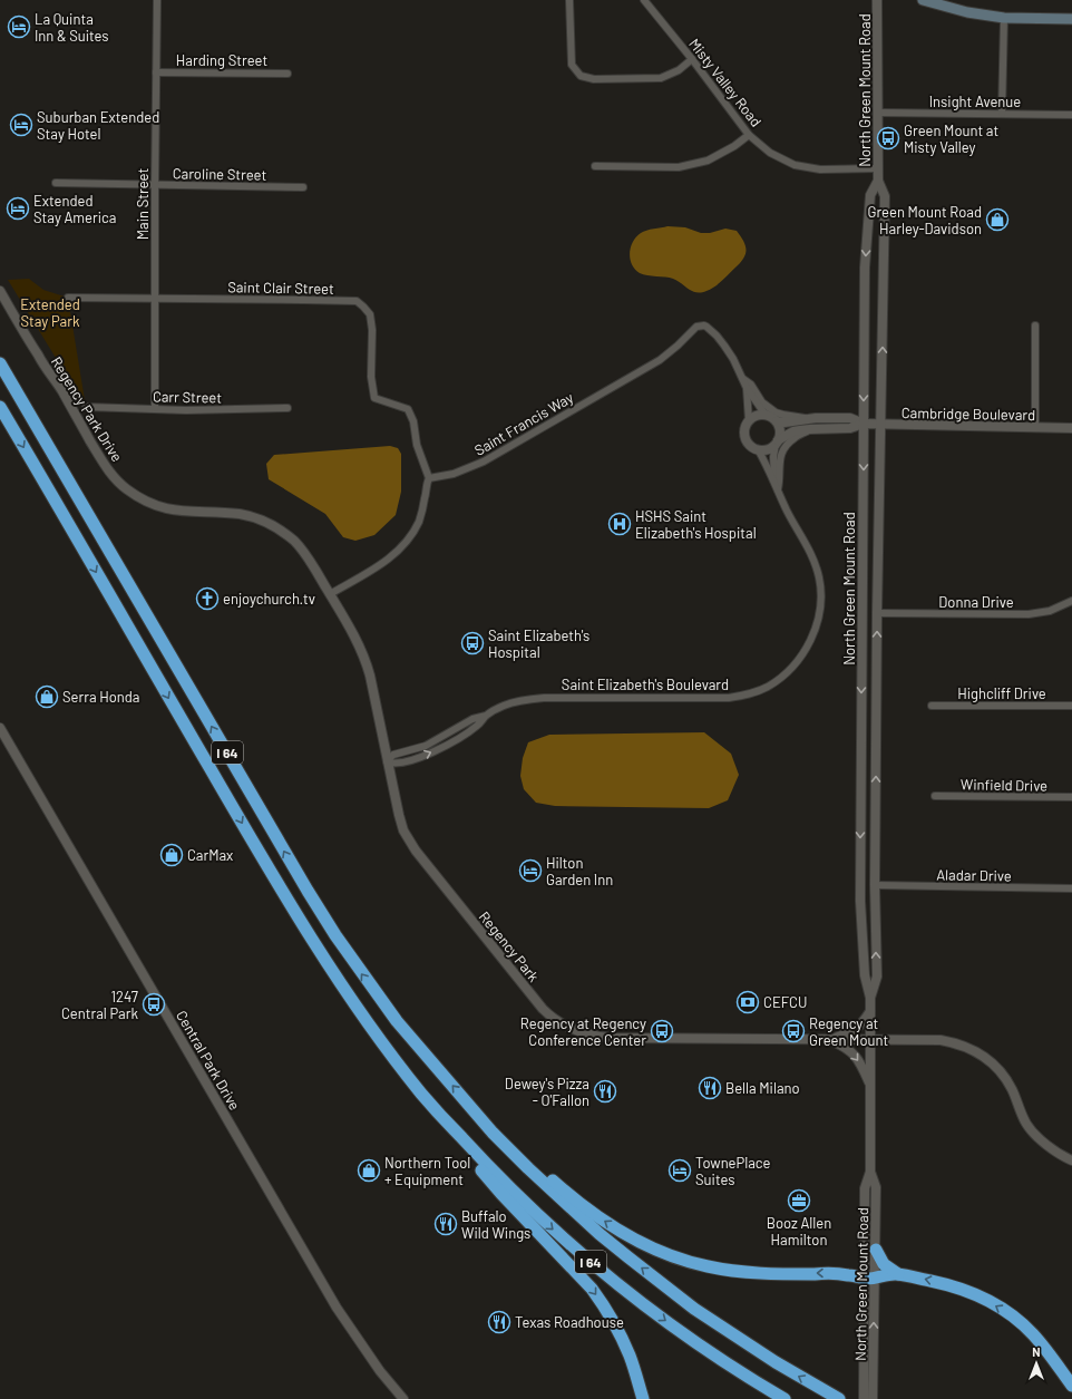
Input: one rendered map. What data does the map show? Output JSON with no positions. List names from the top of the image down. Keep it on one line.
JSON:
{"streets":{"highway":["I 64"],"street":["Harding Street","Misty Valley Road","North Green Mount Road","Insight Avenue","Caroline Street","Main Street","Saint Clair Street","Carr Street","Regency Park Drive","Cambridge Boulevard","Saint Francis Way","Donna Drive","Saint Elizabeth's Boulevard","Highcliff Drive","Winfield Drive","Aladar Drive","Regency Park","Central Park Drive"]},"crossings":[["Harding Street","Main Street"],["Misty Valley Road","North Green Mount Road"],["North Green Mount Road","Insight Avenue"],["North Green Mount Road","Cambridge Boulevard"],["North Green Mount Road","Donna Drive"],["North Green Mount Road","Aladar Drive"],["North Green Mount Road","Regency Park"],["Caroline Street","Main Street"],["Main Street","Saint Clair Street"],["Main Street","Carr Street"],["Saint Clair Street","Saint Francis Way"],["Regency Park Drive","Regency Park"],["Saint Francis Way","Saint Elizabeth's Boulevard"],["Saint Elizabeth's Boulevard","Regency Park"]],"parks":["Extended Stay Park"],"places":{"hotel":["La Quinta Inn & Suites","Suburban Extended Stay Hotel","Extended Stay America","Hilton Garden Inn","TownePlace Suites"],"bus stop":["Green Mount at Misty Valley","Saint Elizabeth's Hospital","1247 Central Park","Regency at Regency Conference Center","Regency at Green Mount"],"shop":["Green Mount Road Harley-Davidson","Serra Honda","CarMax","Northern Tool + Equipment"],"hospital":["HSHS Saint Elizabeth's Hospital"],"church":["enjoychurch.tv"],"bank":["CEFCU"],"restaurant":["Bella Milano","Dewey's Pizza - O'Fallon","Buffalo Wild Wings","Texas Roadhouse"],"office":["Booz Allen Hamilton"]},"north":"top"}
